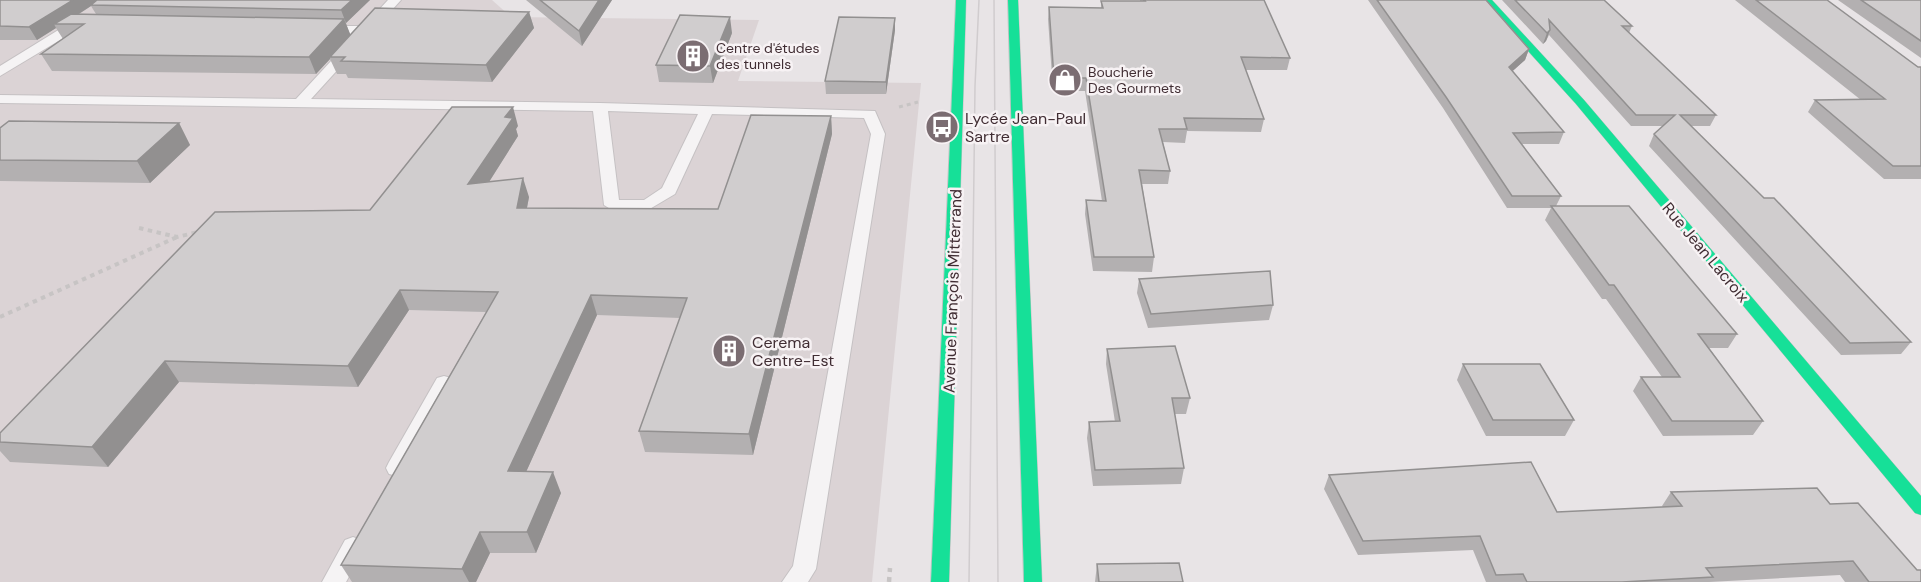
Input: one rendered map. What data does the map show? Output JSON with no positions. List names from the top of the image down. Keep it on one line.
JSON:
{"streets":{"street":["Rue Jean Lacroix","Avenue François Mitterrand"]},"places":{"building":["Centre d'études des tunnels","Cerema Centre-Est"],"shop":["Boucherie Des Gourmets"],"bus stop":["Lycée Jean-Paul Sartre"]}}
